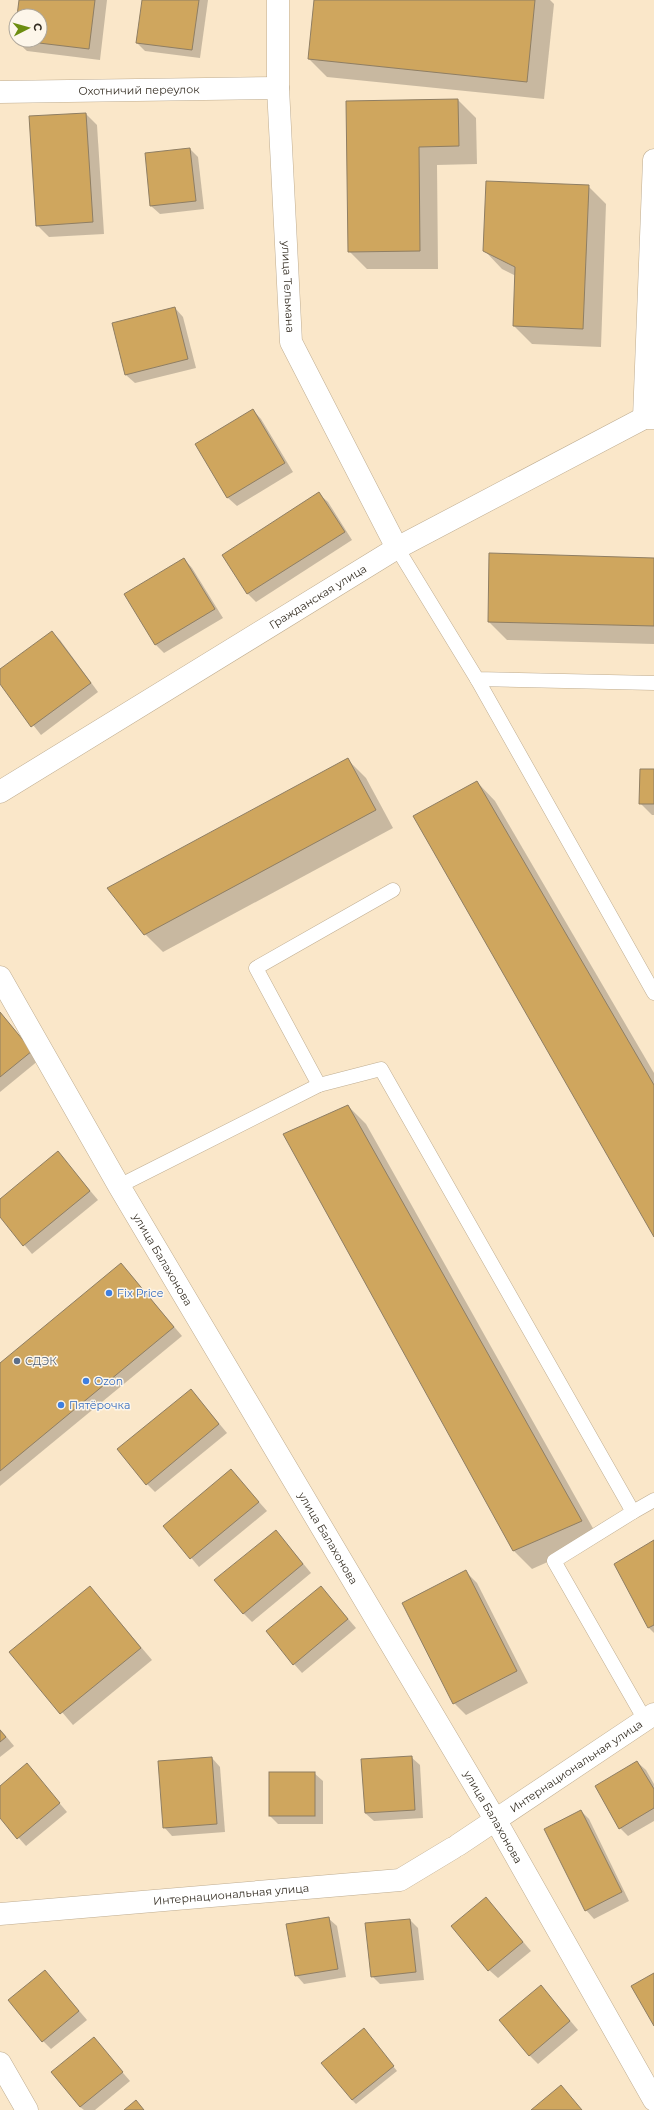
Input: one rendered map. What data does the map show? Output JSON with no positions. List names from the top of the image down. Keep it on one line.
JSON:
{"streets":{"street":["Охотничий переулок","улица Тельмана","Гражданская улица","улица Балахонова","Интернациональная улица"]},"crossings":[["Охотничий переулок","улица Тельмана"],["улица Тельмана","Гражданская улица"],["улица Балахонова","Интернациональная улица"]],"places":["Fix Price","СДЭК","Ozon","Пятёрочка"],"north":"right"}
